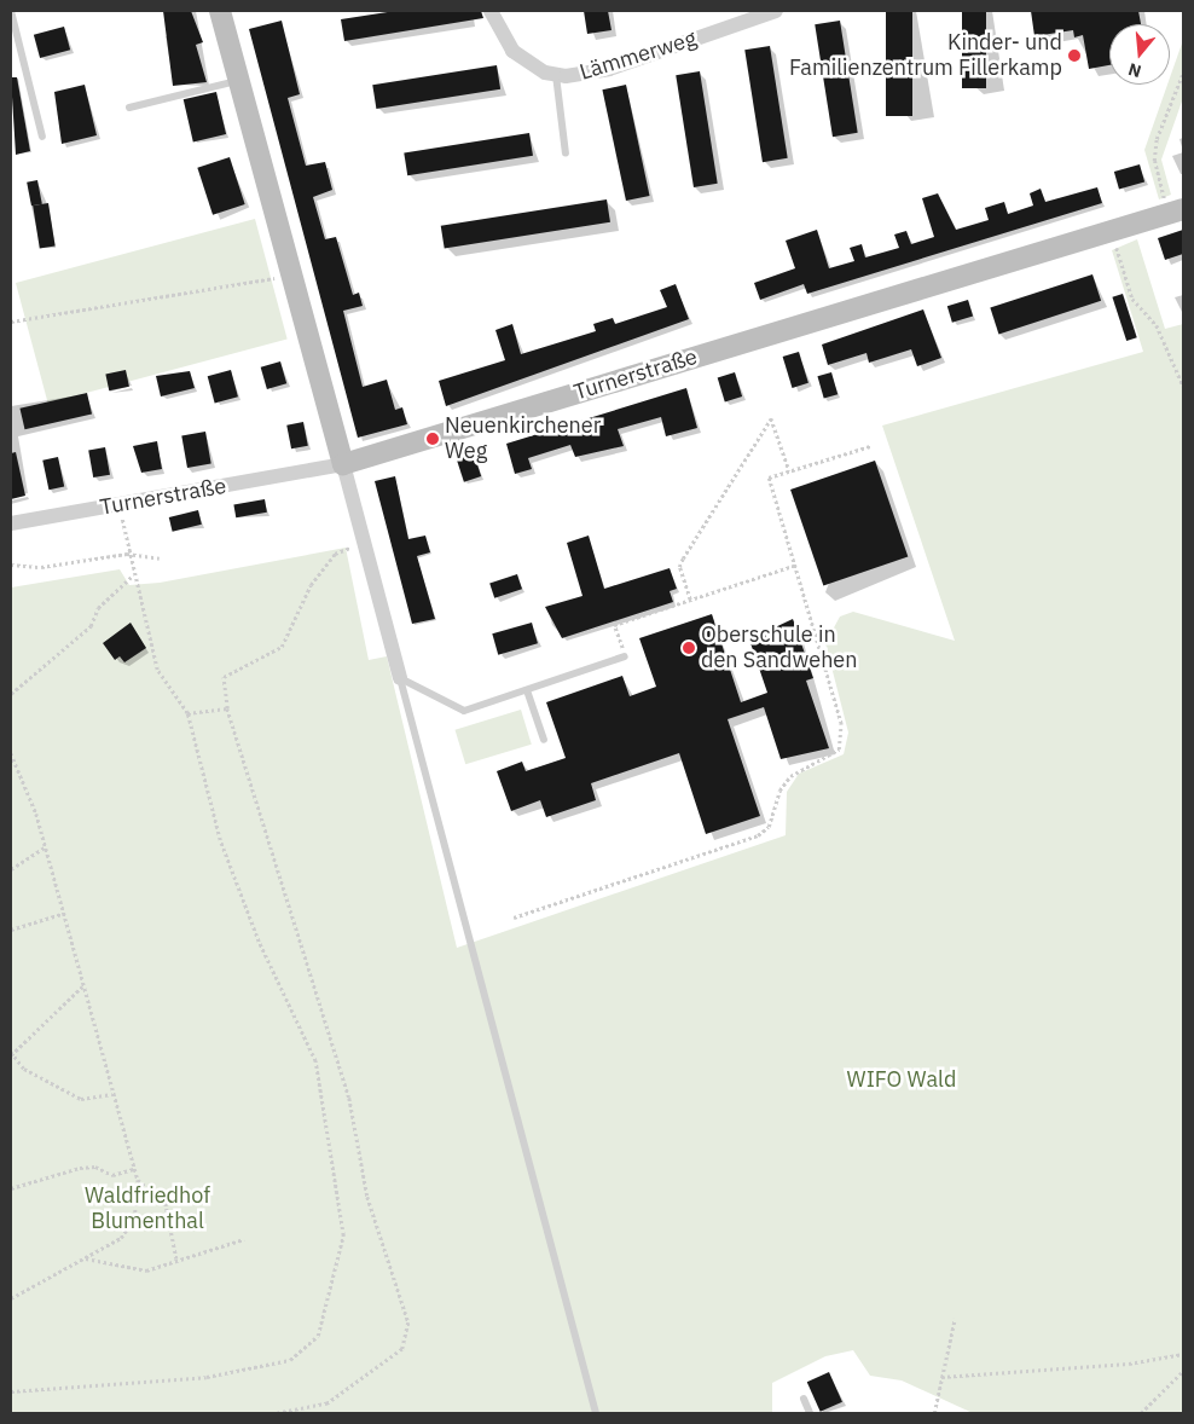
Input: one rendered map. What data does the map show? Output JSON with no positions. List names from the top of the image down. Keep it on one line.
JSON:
{"streets":{"street":["Lämmerweg","Turnerstraße"]},"parks":["WIFO Wald","Waldfriedhof Blumenthal"],"places":["Kinder- und Familienzentrum Fillerkamp","Neuenkirchener Weg","Oberschule in den Sandwehen"],"north":"bottom"}
